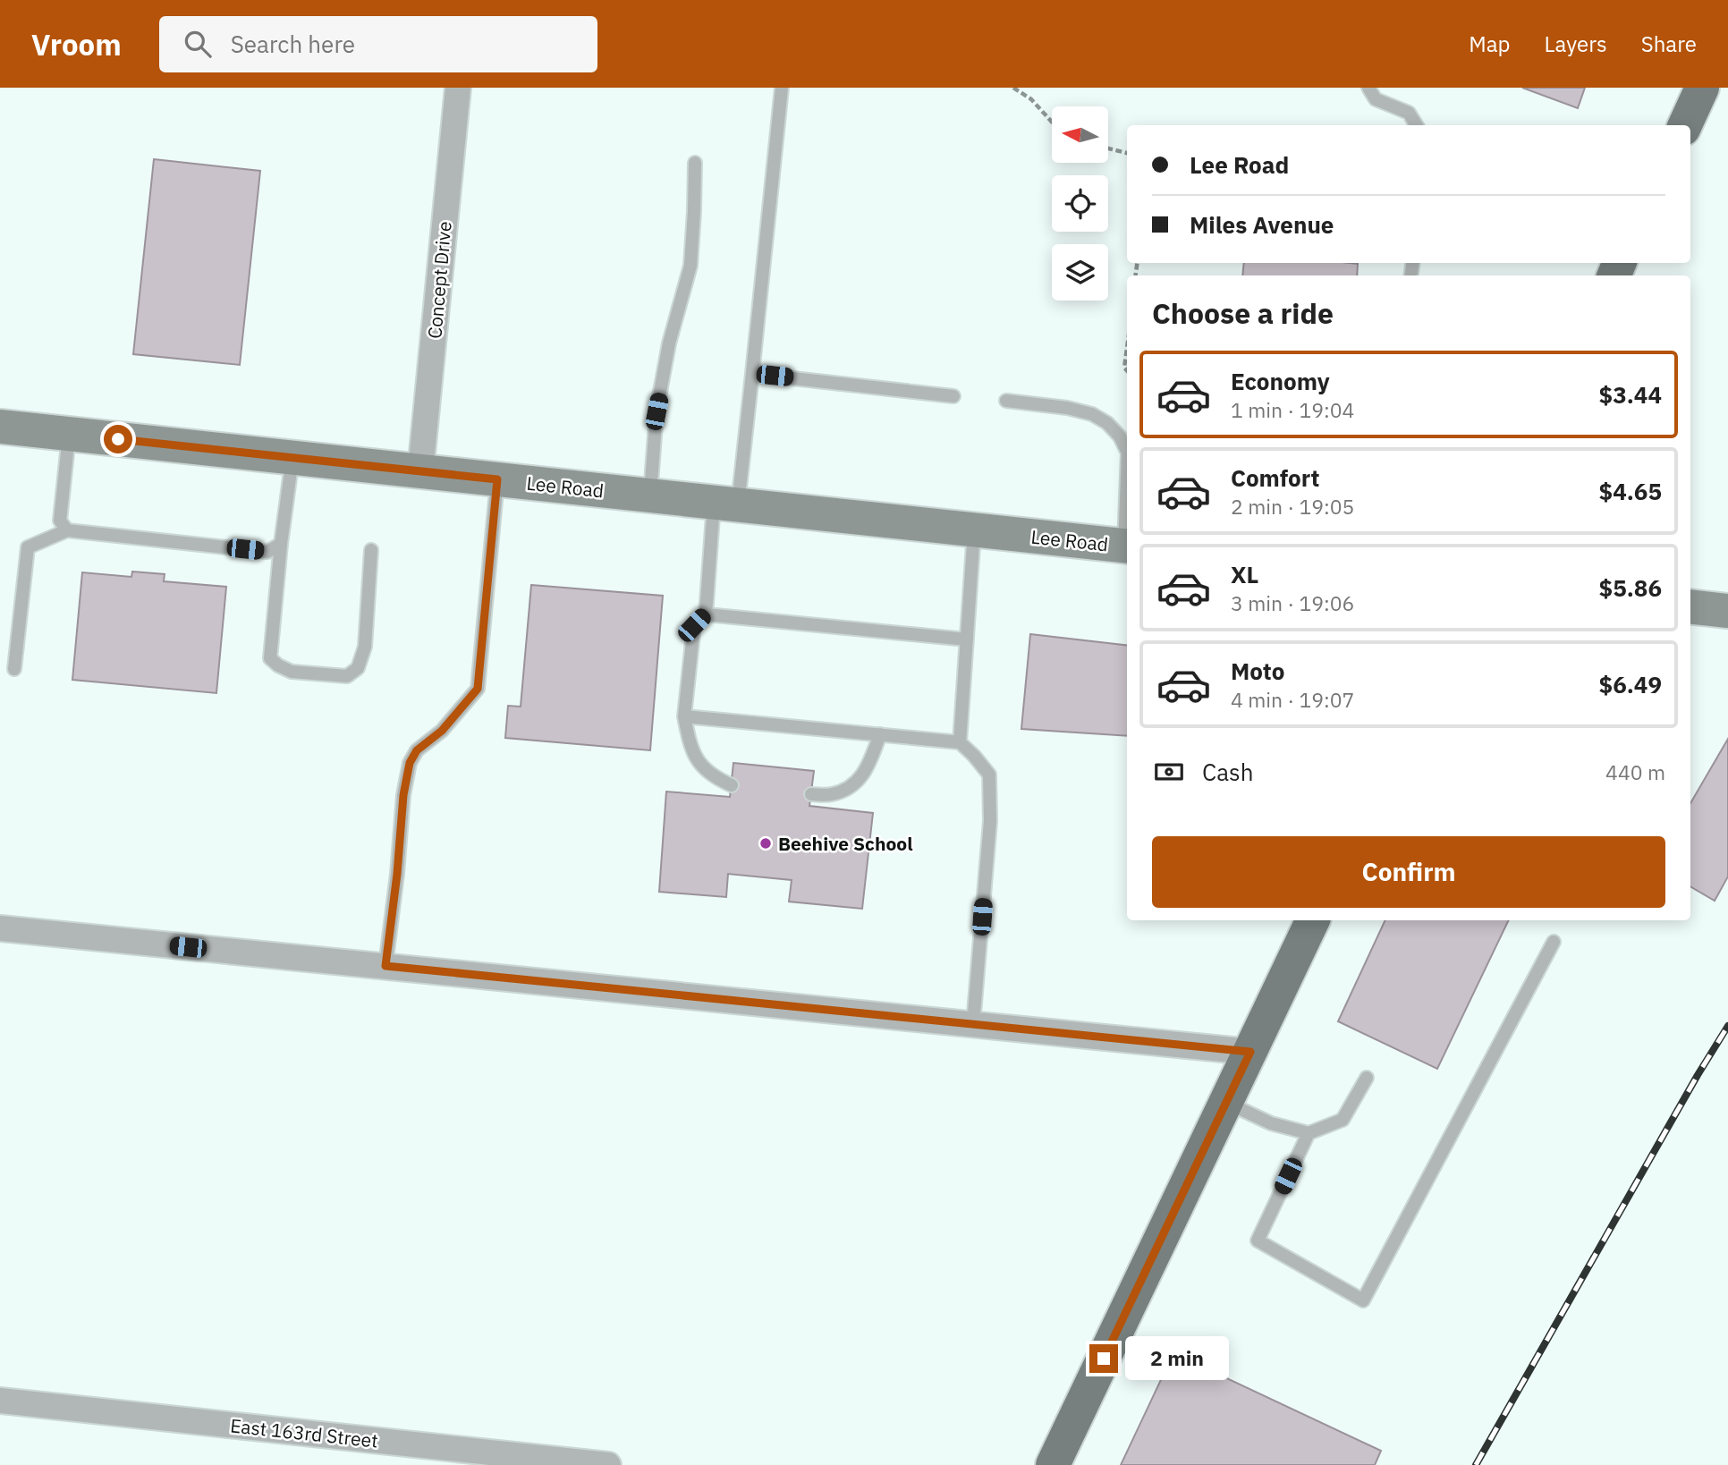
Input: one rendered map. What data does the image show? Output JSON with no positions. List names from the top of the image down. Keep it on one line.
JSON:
{"streets":{"main road":["Lee Road"],"street":["Concept Drive","East 163rd Street"]},"crossings":[["Concept Drive","Lee Road"]],"places":["Beehive School"],"north":"left","page":{"header":"Vroom","search":"Search here","nav":["Map","Layers","Share"],"banner":["Lee Road","Miles Avenue"],"heading":"Choose a ride","list":[{"name":"Economy","note":"1 min · 19:04","value":"$3.44"},{"name":"Comfort","note":"2 min · 19:05","value":"$4.65"},{"name":"XL","note":"3 min · 19:06","value":"$5.86"},{"name":"Moto","note":"4 min · 19:07","value":"$6.49"}],"pay":["Cash","440 m"],"buttons":"Confirm","bubble":"2 min"}}
